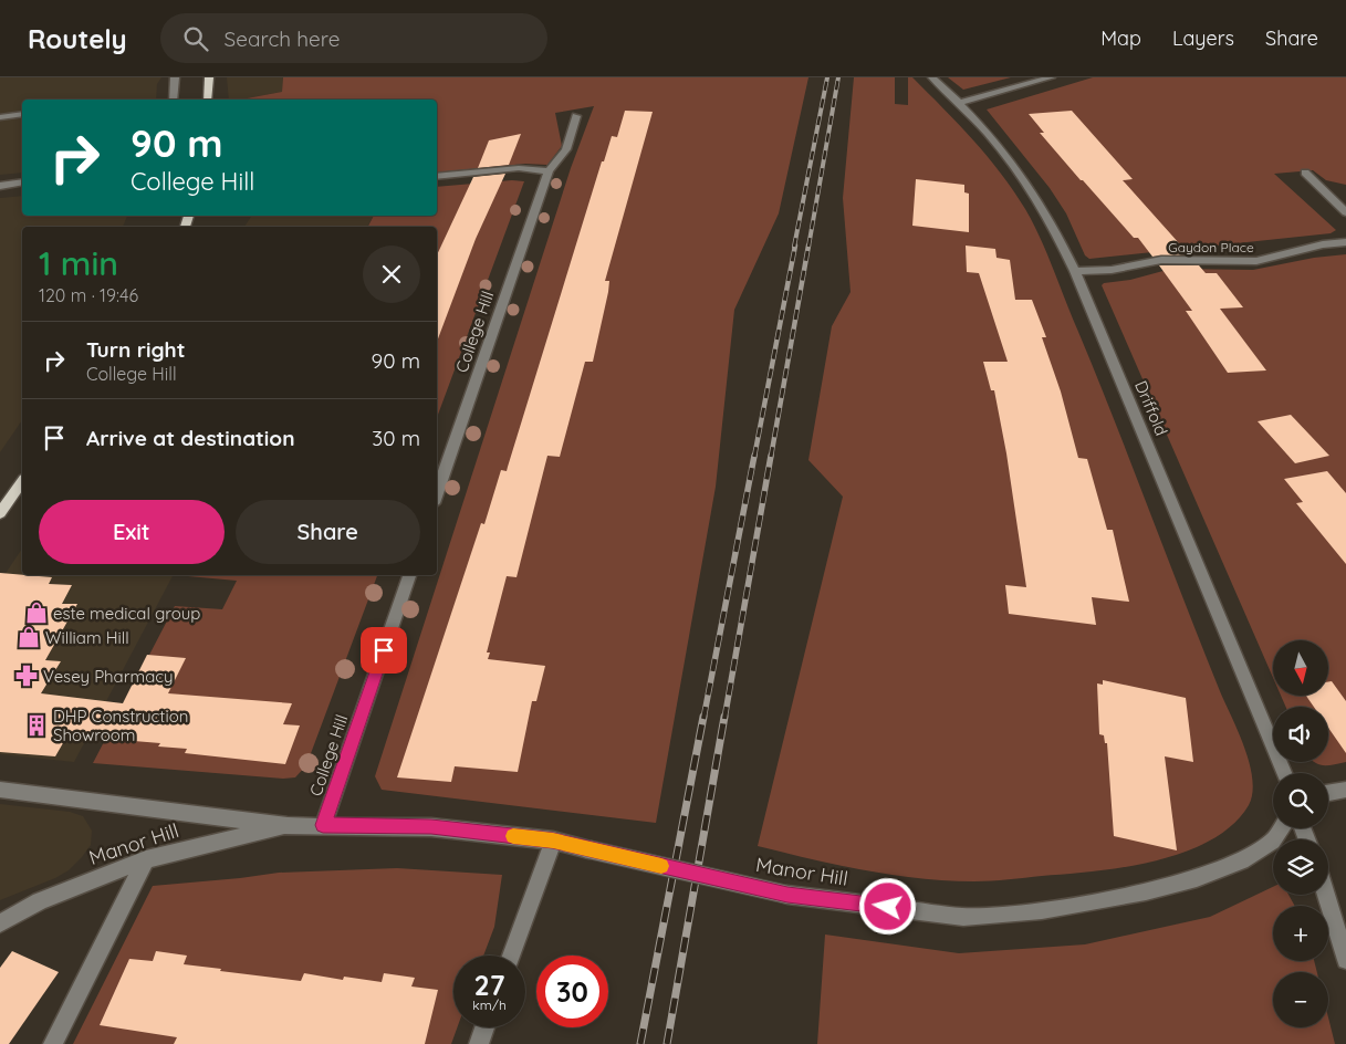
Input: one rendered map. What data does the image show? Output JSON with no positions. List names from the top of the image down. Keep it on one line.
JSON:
{"streets":{"street":["Gaydon Place","College Hill","Driffold","Manor Hill"]},"crossings":[["Gaydon Place","Driffold"],["College Hill","Manor Hill"]],"places":{"shop":["este medical group","William Hill"],"pharmacy":["Vesey Pharmacy"],"building":["DHP Construction Showroom"]},"north":"bottom","page":{"header":"Routely","search":"Search here","nav":["Map","Layers","Share"],"turn":["90 m","College Hill"],"heading":["1 min","120 m · 19:46"],"list":[{"name":"Turn right","note":"College Hill","value":"90 m"},{"name":"Arrive at destination","value":"30 m"}],"buttons":["Exit","Share"],"map_buttons":["+","−"],"speed":"27 km/h","limit":"30"}}
